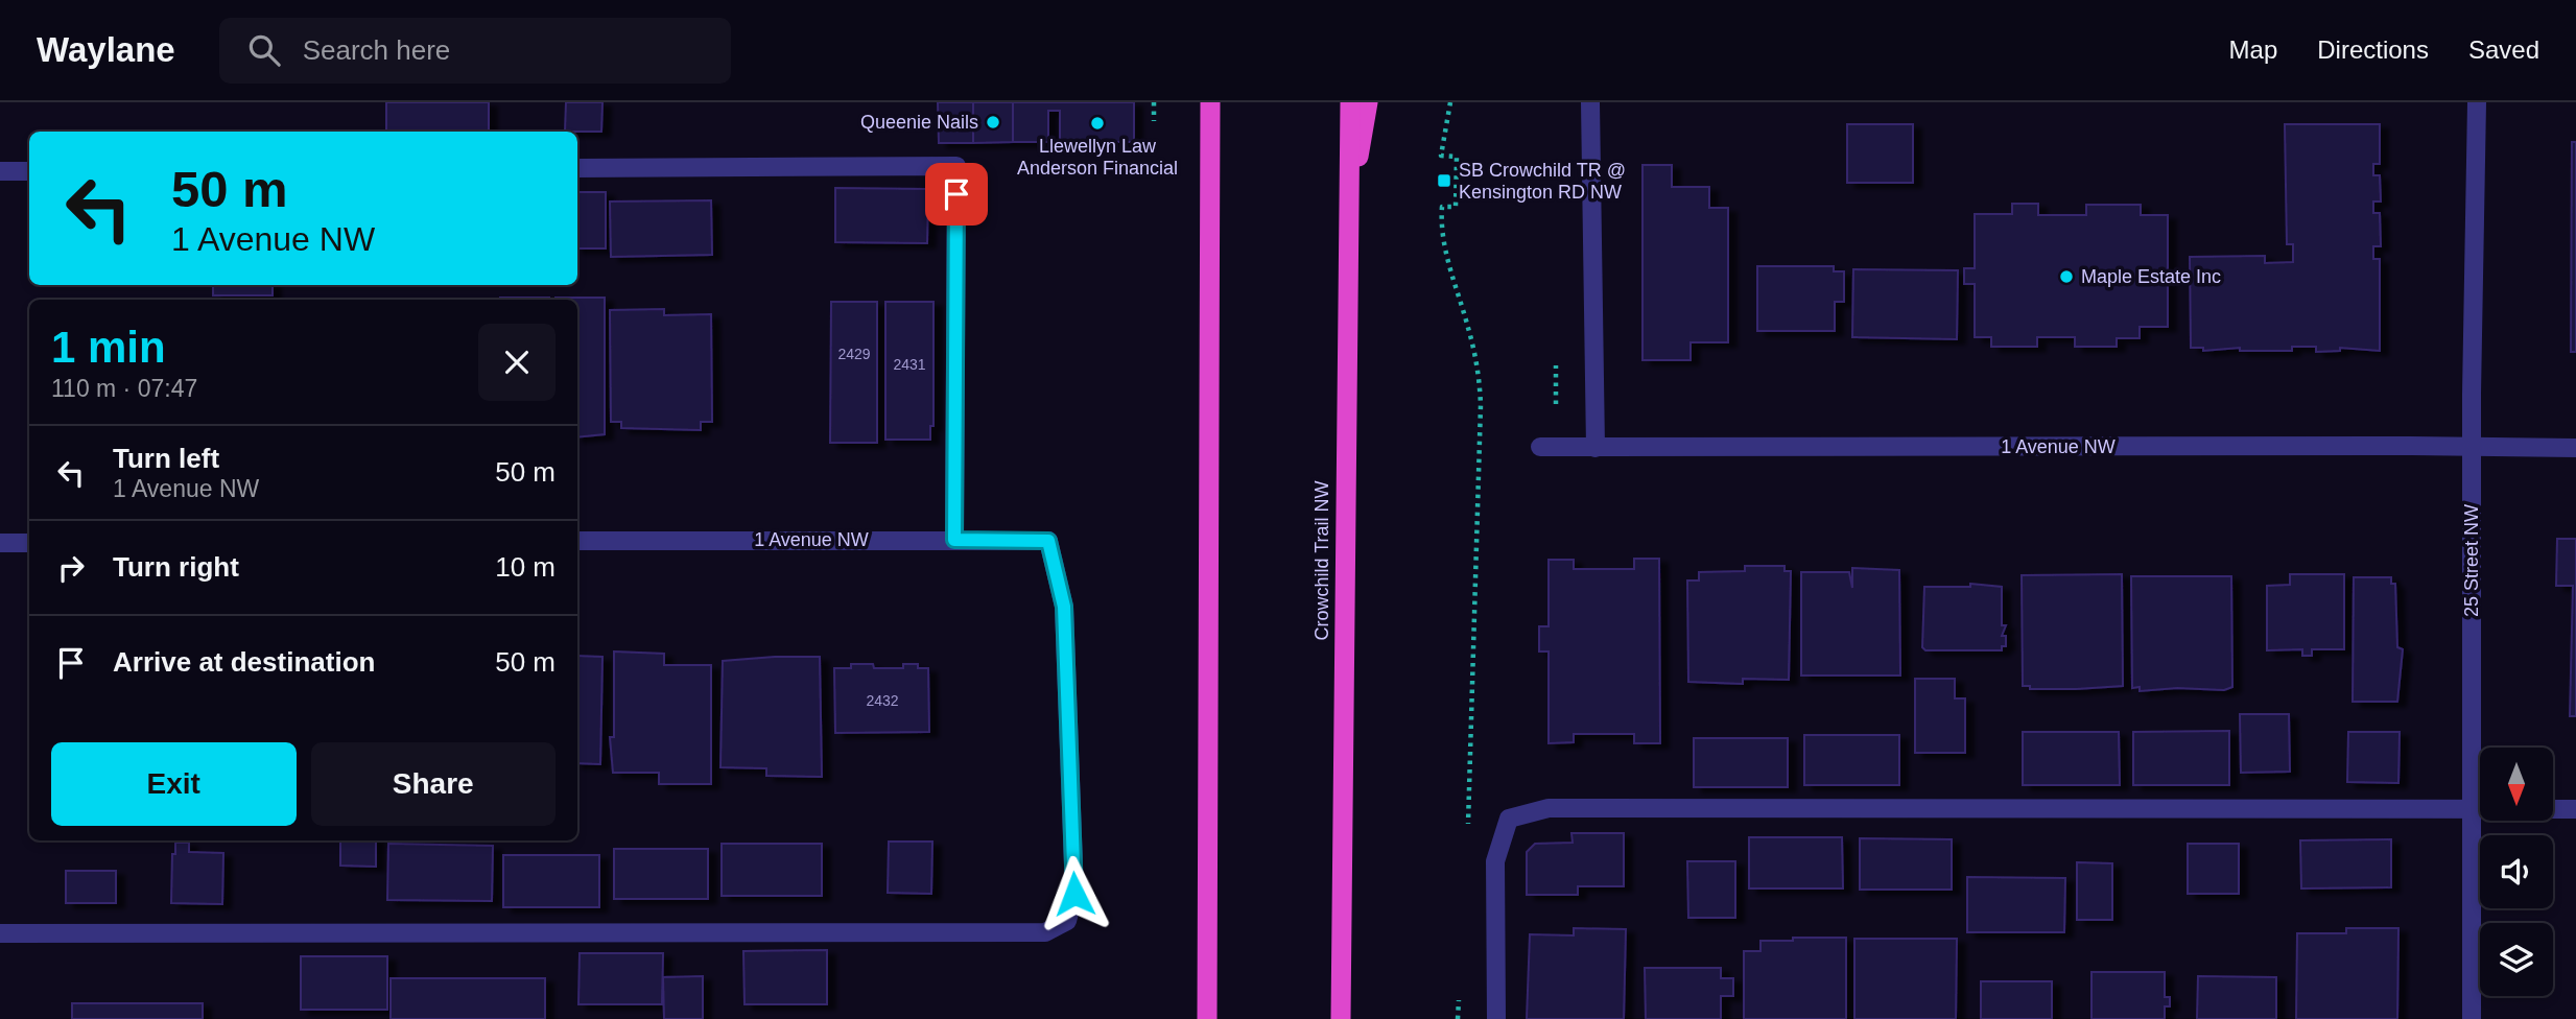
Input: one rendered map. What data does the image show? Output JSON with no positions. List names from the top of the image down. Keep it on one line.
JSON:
{"streets":{"highway":["Crowchild Trail NW"],"street":["1 Avenue NW","25 Street NW"]},"crossings":[["1 Avenue NW","25 Street NW"]],"places":{"other":["Queenie Nails","Llewellyn Law Anderson Financial","Maple Estate Inc"],"transit":["SB Crowchild TR @ Kensington RD NW"]},"house_numbers":["2429","2431","2432"],"north":"bottom","page":{"header":"Waylane","search":"Search here","nav":["Map","Directions","Saved"],"turn":["50 m","1 Avenue NW"],"heading":["1 min","110 m · 07:47"],"list":[{"name":"Turn left","note":"1 Avenue NW","value":"50 m"},{"name":"Turn right","value":"10 m"},{"name":"Arrive at destination","value":"50 m"}],"buttons":["Exit","Share"]}}
